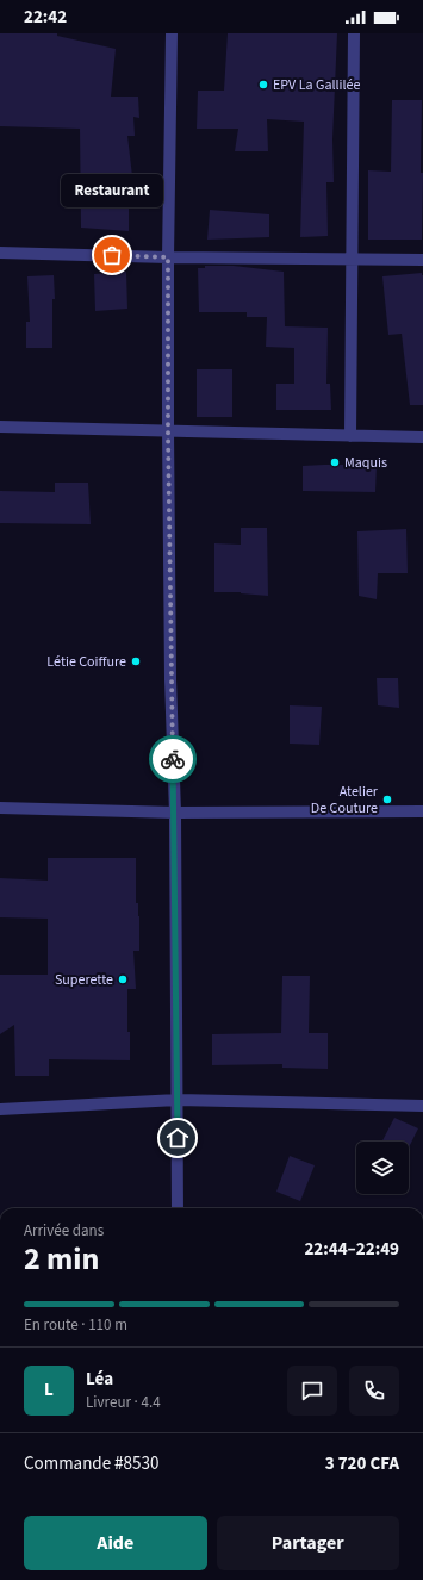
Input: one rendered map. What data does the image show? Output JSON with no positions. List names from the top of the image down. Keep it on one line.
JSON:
{"places":["EPV La Gallilée","Restaurant","Maquis","Létie Coiffure","Atelier De Couture","Superette"],"page":{"status":"22:42","bubble":"Restaurant","heading":["2 min","Arrivée dans","22:44–22:49"],"panel":["Léa","Livreur · 4.4","Commande #8530","3 720 CFA"],"bar":"En route · 110 m","round":"L","buttons":["Aide","Partager"]}}
